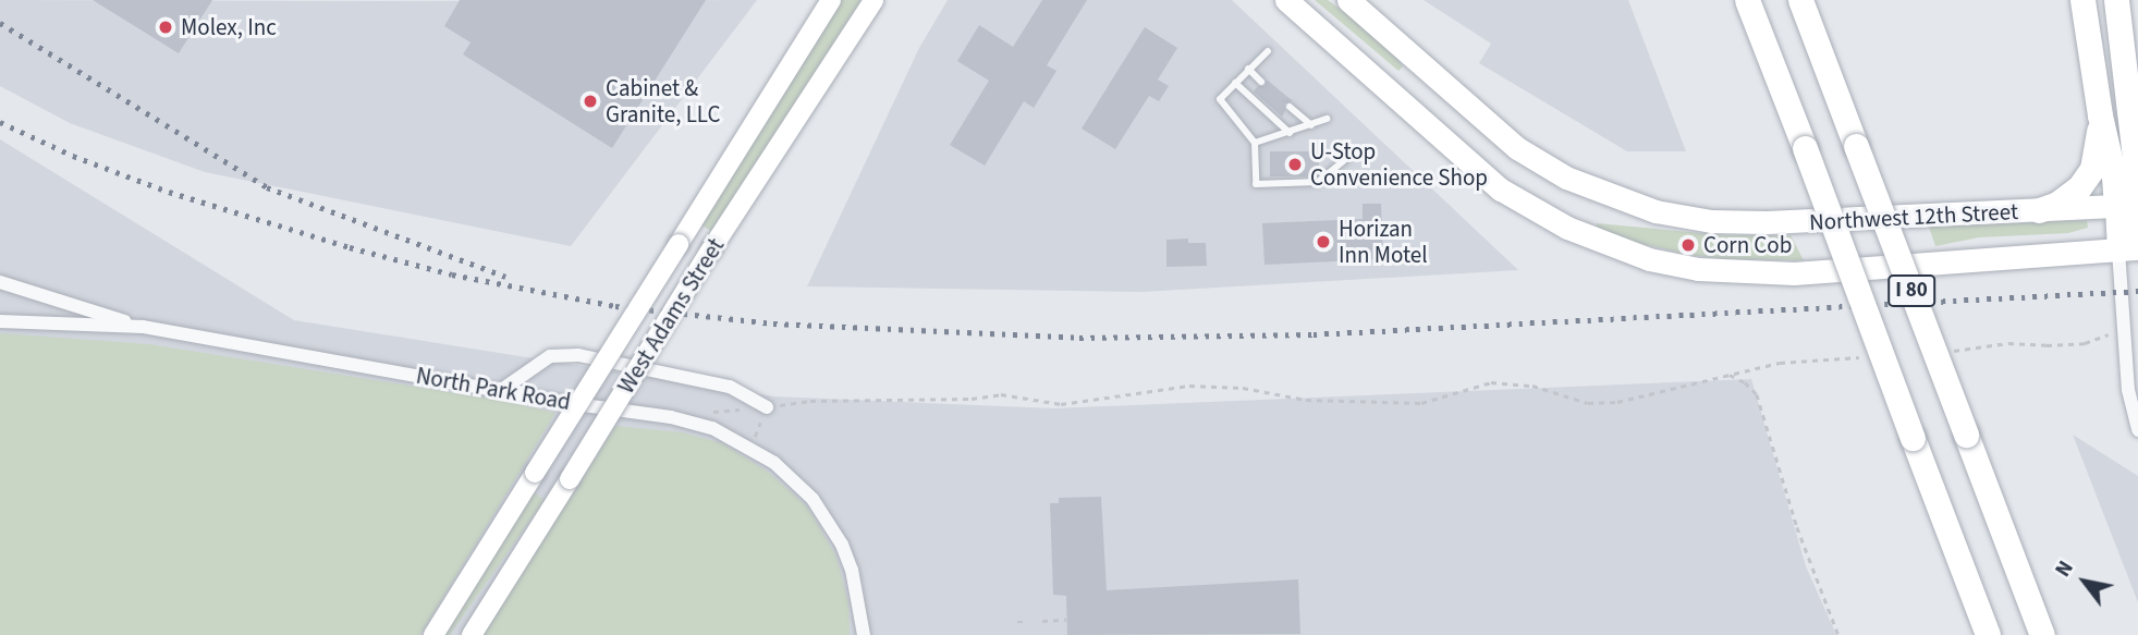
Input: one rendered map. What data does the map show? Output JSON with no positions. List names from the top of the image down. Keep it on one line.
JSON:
{"streets":{"highway":["I 80"],"main road":["Northwest 12th Street","West Adams Street"],"street":["North Park Road"]},"places":["Molex, Inc","Cabinet & Granite, LLC","U-Stop Convenience Shop","Horizan Inn Motel","Corn Cob"],"north":"top left"}
